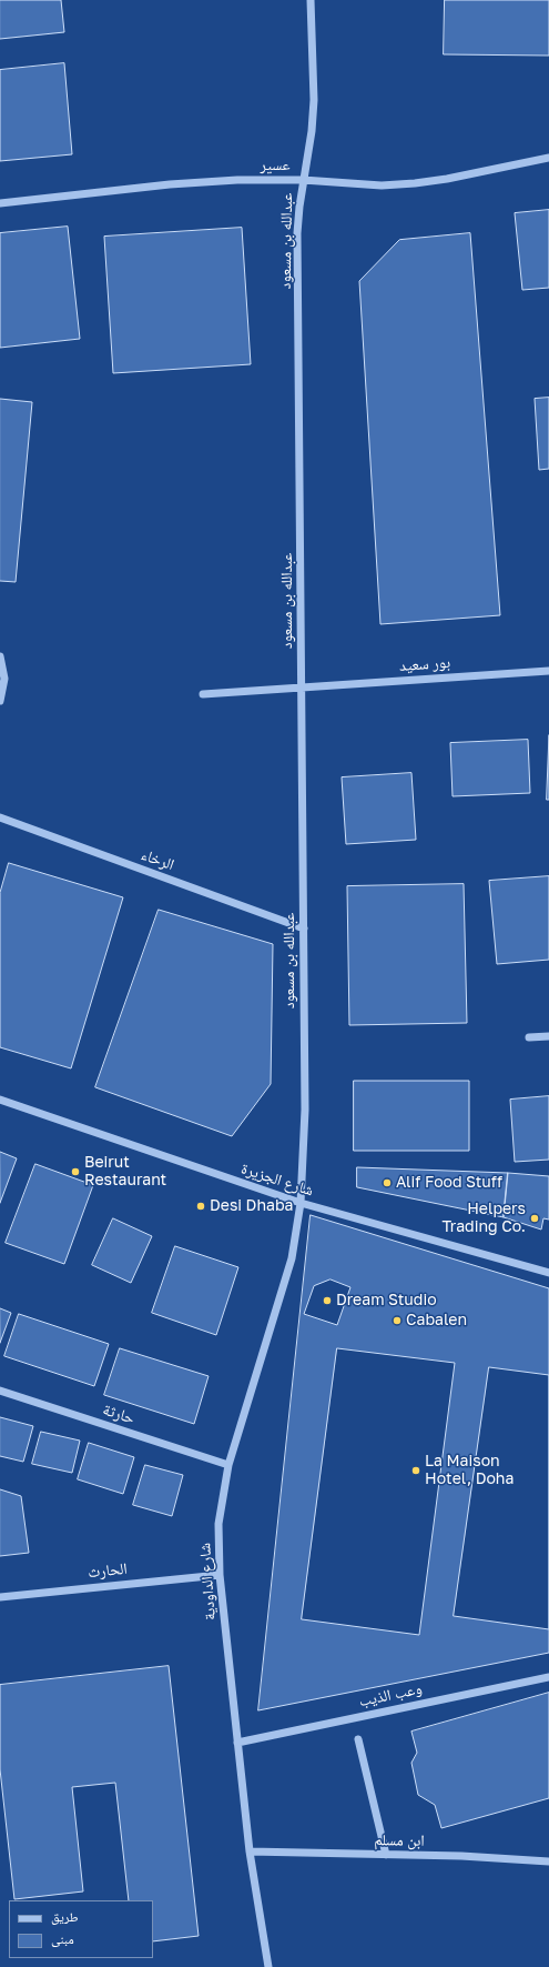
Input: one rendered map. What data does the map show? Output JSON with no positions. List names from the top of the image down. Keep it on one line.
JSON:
{"streets":{"street":["عسير","عبدالله بن مسعود","بور سعيد","الرخاء","شارع الجزيرة","حارثة","الحارث","شارع الداودية","وعب الذيب","ابن مسلم"]},"crossings":[["عسير","عبدالله بن مسعود"],["عبدالله بن مسعود","بور سعيد"],["عبدالله بن مسعود","الرخاء"],["عبدالله بن مسعود","شارع الجزيرة"],["عبدالله بن مسعود","شارع الداودية"],["شارع الجزيرة","شارع الداودية"],["حارثة","شارع الداودية"],["الحارث","شارع الداودية"],["شارع الداودية","وعب الذيب"],["شارع الداودية","ابن مسلم"]],"places":["Beirut Restaurant","Alif Food Stuff","Desi Dhaba","Helpers Trading Co.","Dream Studio","Cabalen","La Maison Hotel, Doha"],"legend":["طريق","مبنى"]}
